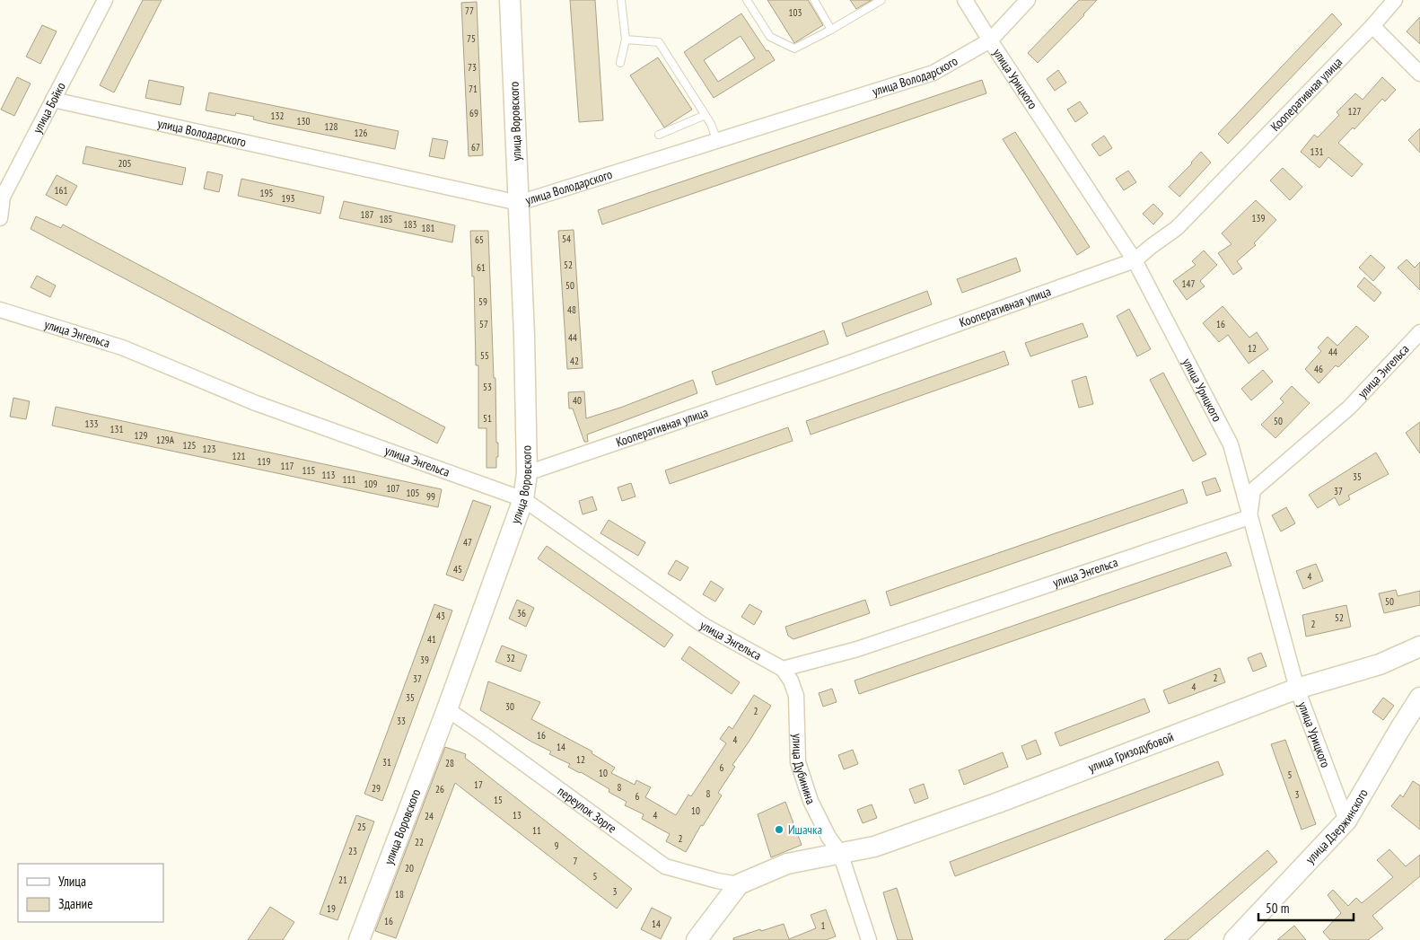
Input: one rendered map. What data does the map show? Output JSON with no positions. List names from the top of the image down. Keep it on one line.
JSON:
{"streets":{"street":["улица Володарского","улица Урицкого","Кооперативная улица","улица Бойко","улица Воровского","улица Энгельса","улица Гризодубовой","улица Дубинина","переулок Зорге","улица Дзержинского"]},"crossings":[["улица Володарского","улица Урицкого"],["улица Володарского","улица Бойко"],["улица Володарского","улица Воровского"],["улица Урицкого","Кооперативная улица"],["улица Урицкого","улица Энгельса"],["улица Урицкого","улица Гризодубовой"],["улица Урицкого","улица Дзержинского"],["Кооперативная улица","улица Воровского"],["улица Воровского","улица Энгельса"],["улица Воровского","переулок Зорге"],["улица Энгельса","улица Дубинина"],["улица Гризодубовой","улица Дубинина"],["улица Гризодубовой","переулок Зорге"]],"places":["Ишачка"],"house_numbers":["77","103","75","73","71","127","69","132","130","128","126","67","131","205","161","195","193","187","139","185","183","181","54","65","52","61","147","50","59","48","57","16","44","12","44","55","42","46","53","40","51","50","133","131","129","129A","125","123","121","119","117","115","113","35","111","109","107","37","105","99","47","45","4","50","36","43","52","2","41","32","39","2","37","4","35","30","2","33","16","4","14","12","31","28","6","10","5","17","8","29","26","8","3","6","15","10","13","4","24","25","11","2","22","9","23","7","20","5","21","3","18","19","16","14","1"],"legend":["Улица","Здание"],"scale_bar":"50 m"}
